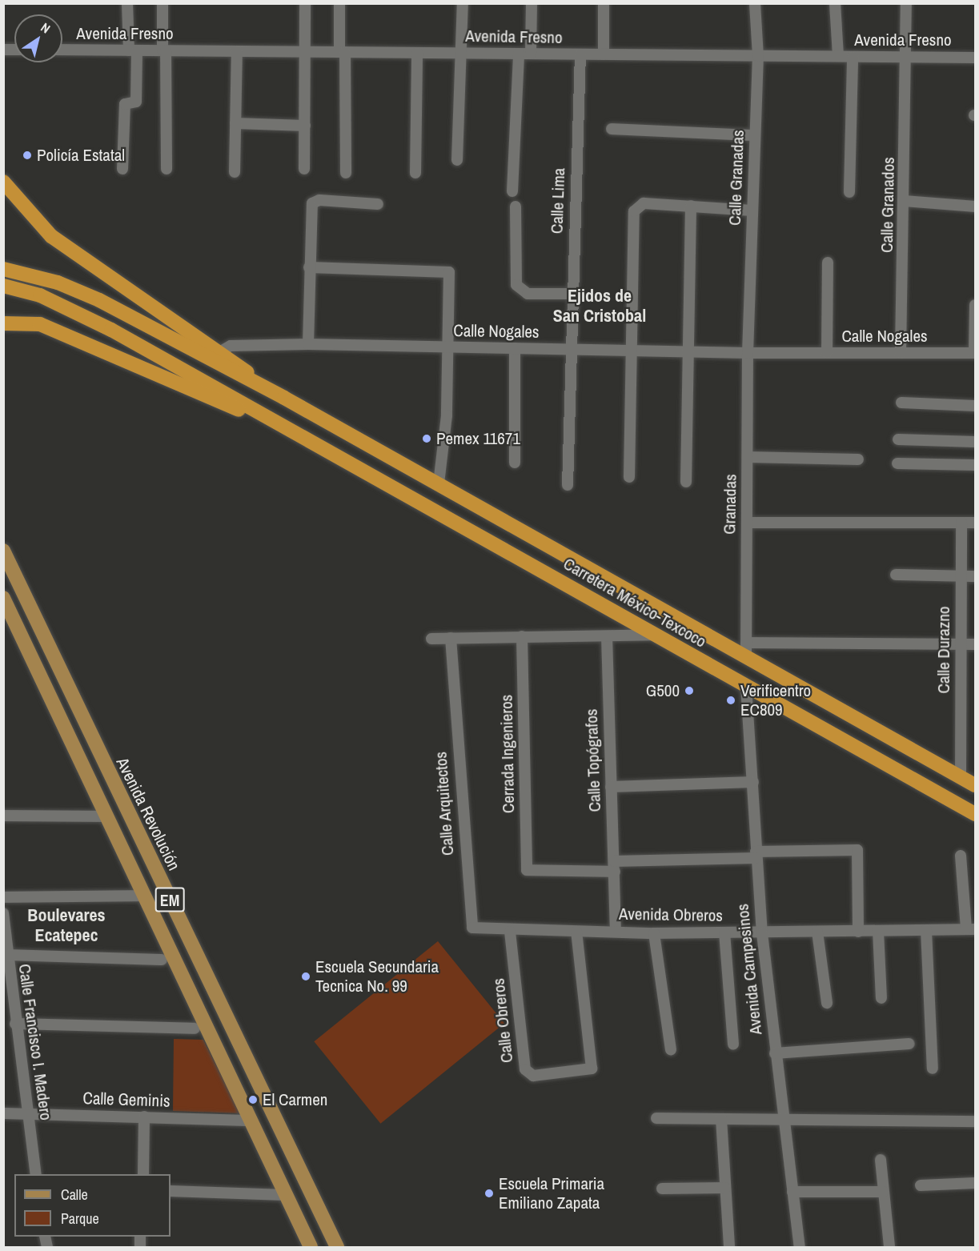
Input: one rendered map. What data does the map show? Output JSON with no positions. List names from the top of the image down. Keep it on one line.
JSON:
{"streets":{"highway":["Carretera México-Texcoco"],"main road":["Avenida Revolución","EM"],"street":["Avenida Fresno","Calle Granadas","Calle Lima","Calle Granados","Calle Nogales","Granadas","Calle Durazno","Cerrada Ingenieros","Calle Topógrafos","Calle Arquitectos","Avenida Obreros","Avenida Campesinos","Calle Obreros","Calle Francisco I. Madero","Calle Geminis"]},"crossings":[["Avenida Fresno","Calle Granadas"],["Avenida Fresno","Calle Lima"],["Avenida Fresno","Calle Granados"],["Calle Granadas","Calle Nogales"],["Calle Granadas","Granadas"],["Calle Lima","Calle Nogales"],["Calle Granados","Calle Nogales"],["Calle Nogales","Granadas"],["Granadas","Carretera México-Texcoco"],["Carretera México-Texcoco","Calle Durazno"],["Carretera México-Texcoco","Avenida Campesinos"],["Cerrada Ingenieros","Calle Topógrafos"],["Calle Topógrafos","Avenida Obreros"],["Calle Arquitectos","Avenida Obreros"],["Calle Arquitectos","Calle Obreros"],["EM","Calle Geminis"],["Avenida Obreros","Avenida Campesinos"],["Avenida Obreros","Calle Obreros"],["Calle Francisco I. Madero","Calle Geminis"]],"districts":["Ejidos de San Cristobal","Boulevares Ecatepec"],"places":["Policía Estatal","Pemex 11671","G500","Verificentro EC809","Escuela Secundaria Tecnica No. 99","El Carmen","Escuela Primaria Emiliano Zapata"],"legend":["Calle","Parque"],"north":"top right"}
